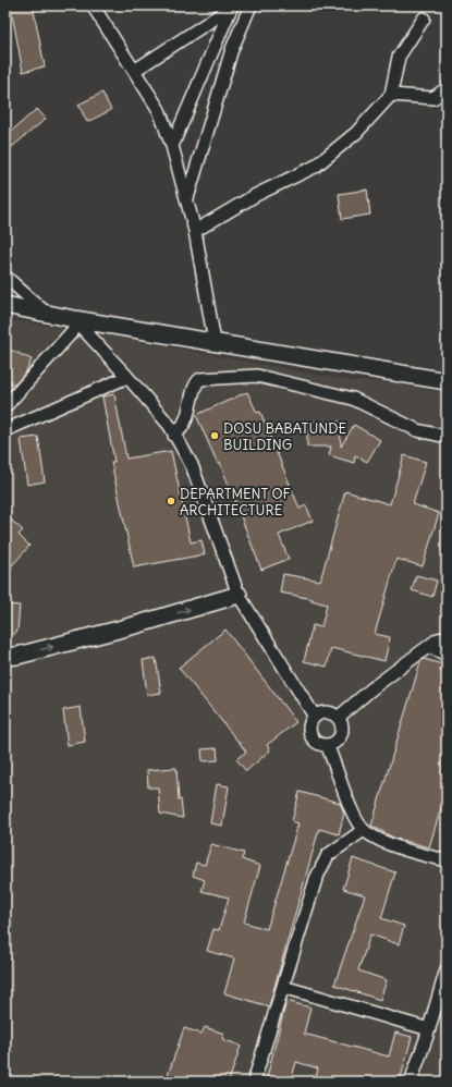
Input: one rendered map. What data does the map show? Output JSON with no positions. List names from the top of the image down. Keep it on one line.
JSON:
{"places":["DOSU BABATUNDE BUILDING","DEPARTMENT OF ARCHITECTURE"]}
